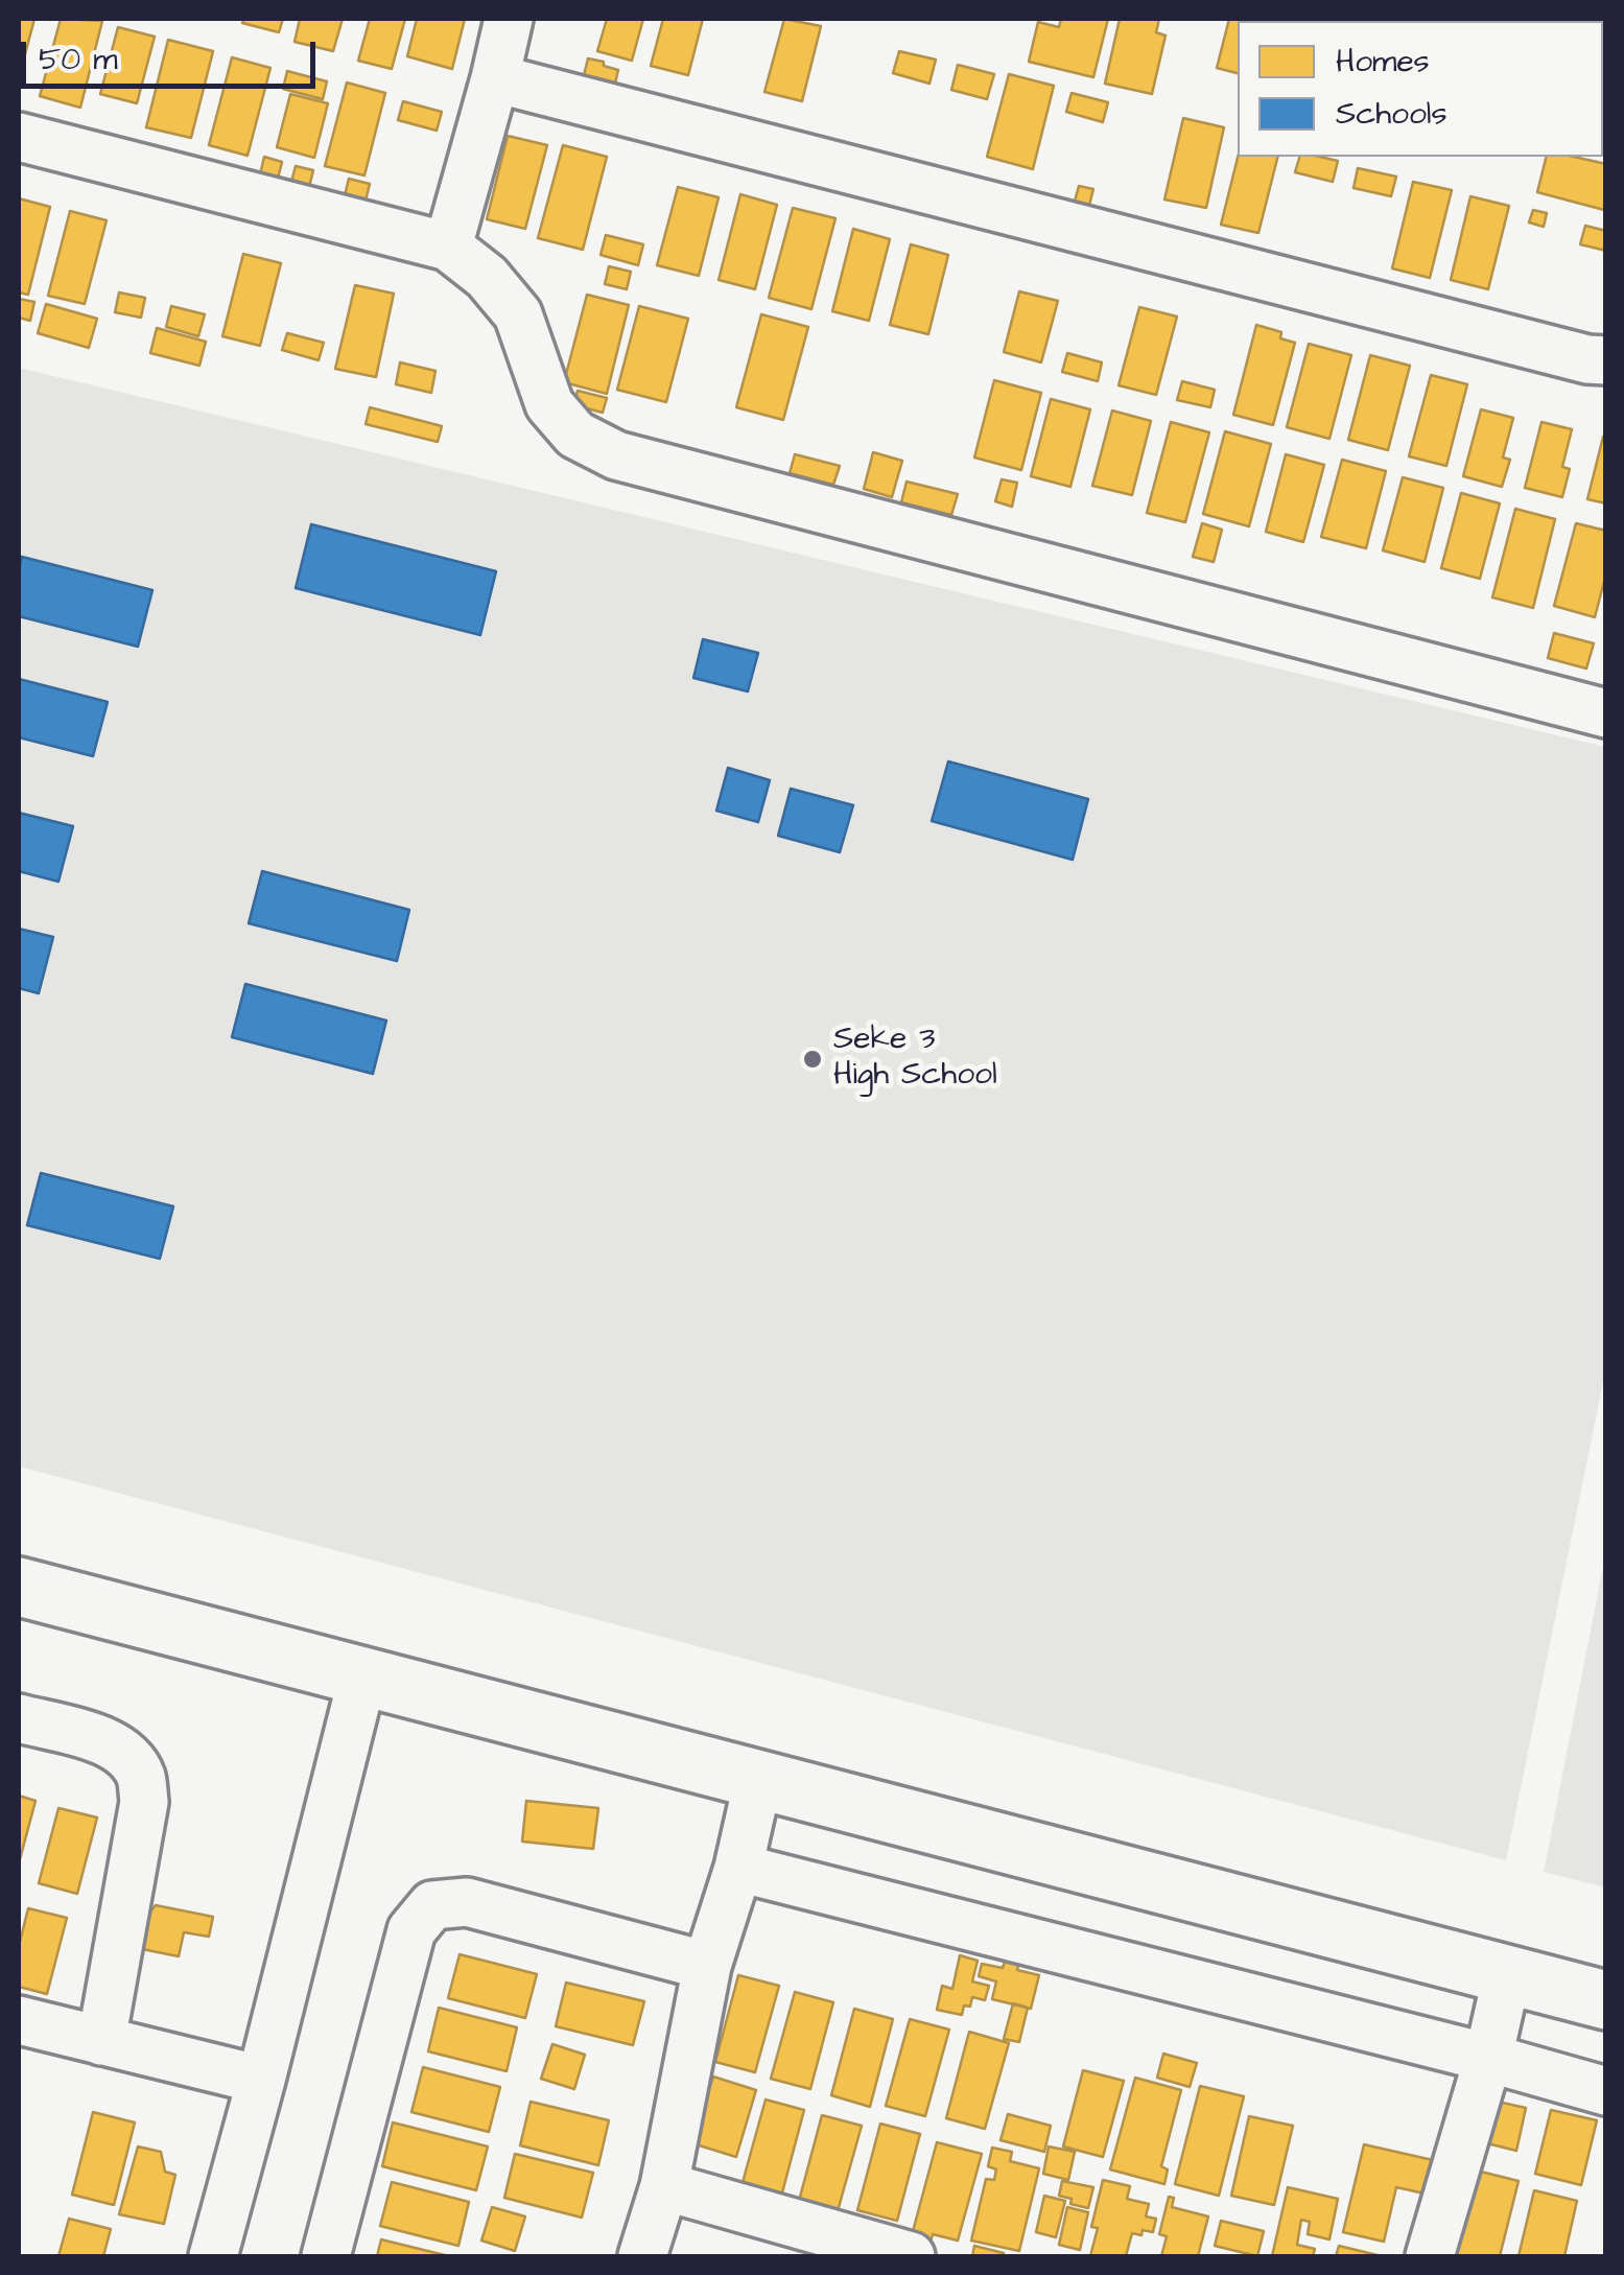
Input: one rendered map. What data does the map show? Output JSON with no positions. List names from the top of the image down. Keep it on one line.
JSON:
{"places":["Seke 3 High School"],"legend":["Homes","Schools"],"scale_bar":"50 m"}
